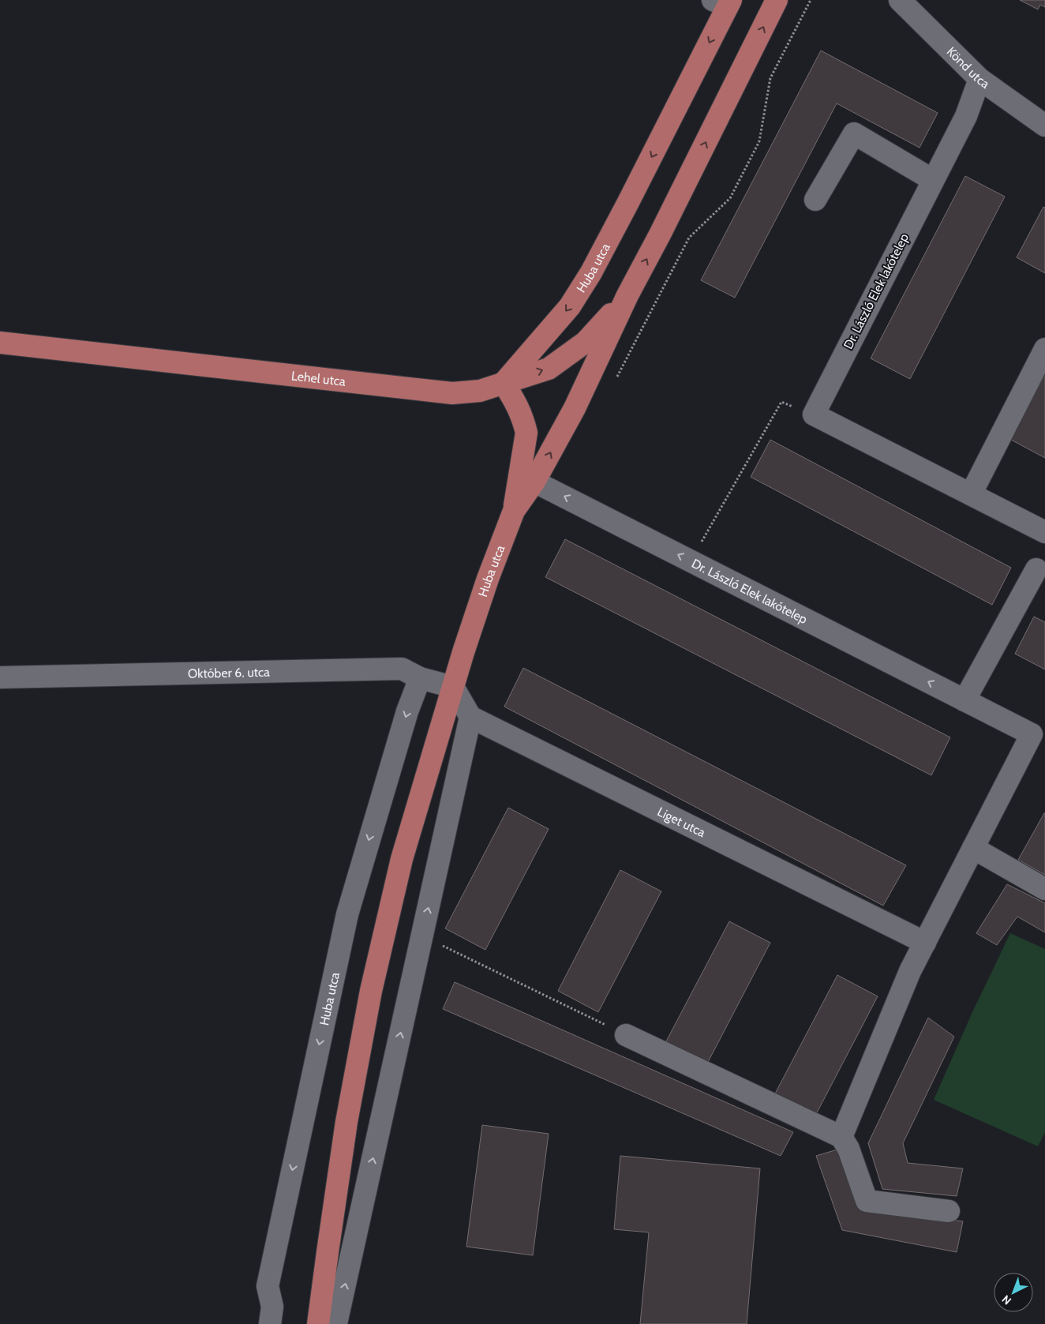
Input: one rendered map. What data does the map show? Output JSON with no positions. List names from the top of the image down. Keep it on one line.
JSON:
{"streets":{"main road":["Huba utca","Lehel utca"],"street":["Könd utca","Dr. László Elek lakótelep","Október 6. utca","Liget utca"]},"crossings":[["Könd utca","Dr. László Elek lakótelep"],["Huba utca","Dr. László Elek lakótelep"],["Huba utca","Lehel utca"],["Huba utca","Október 6. utca"]],"north":"bottom left"}
